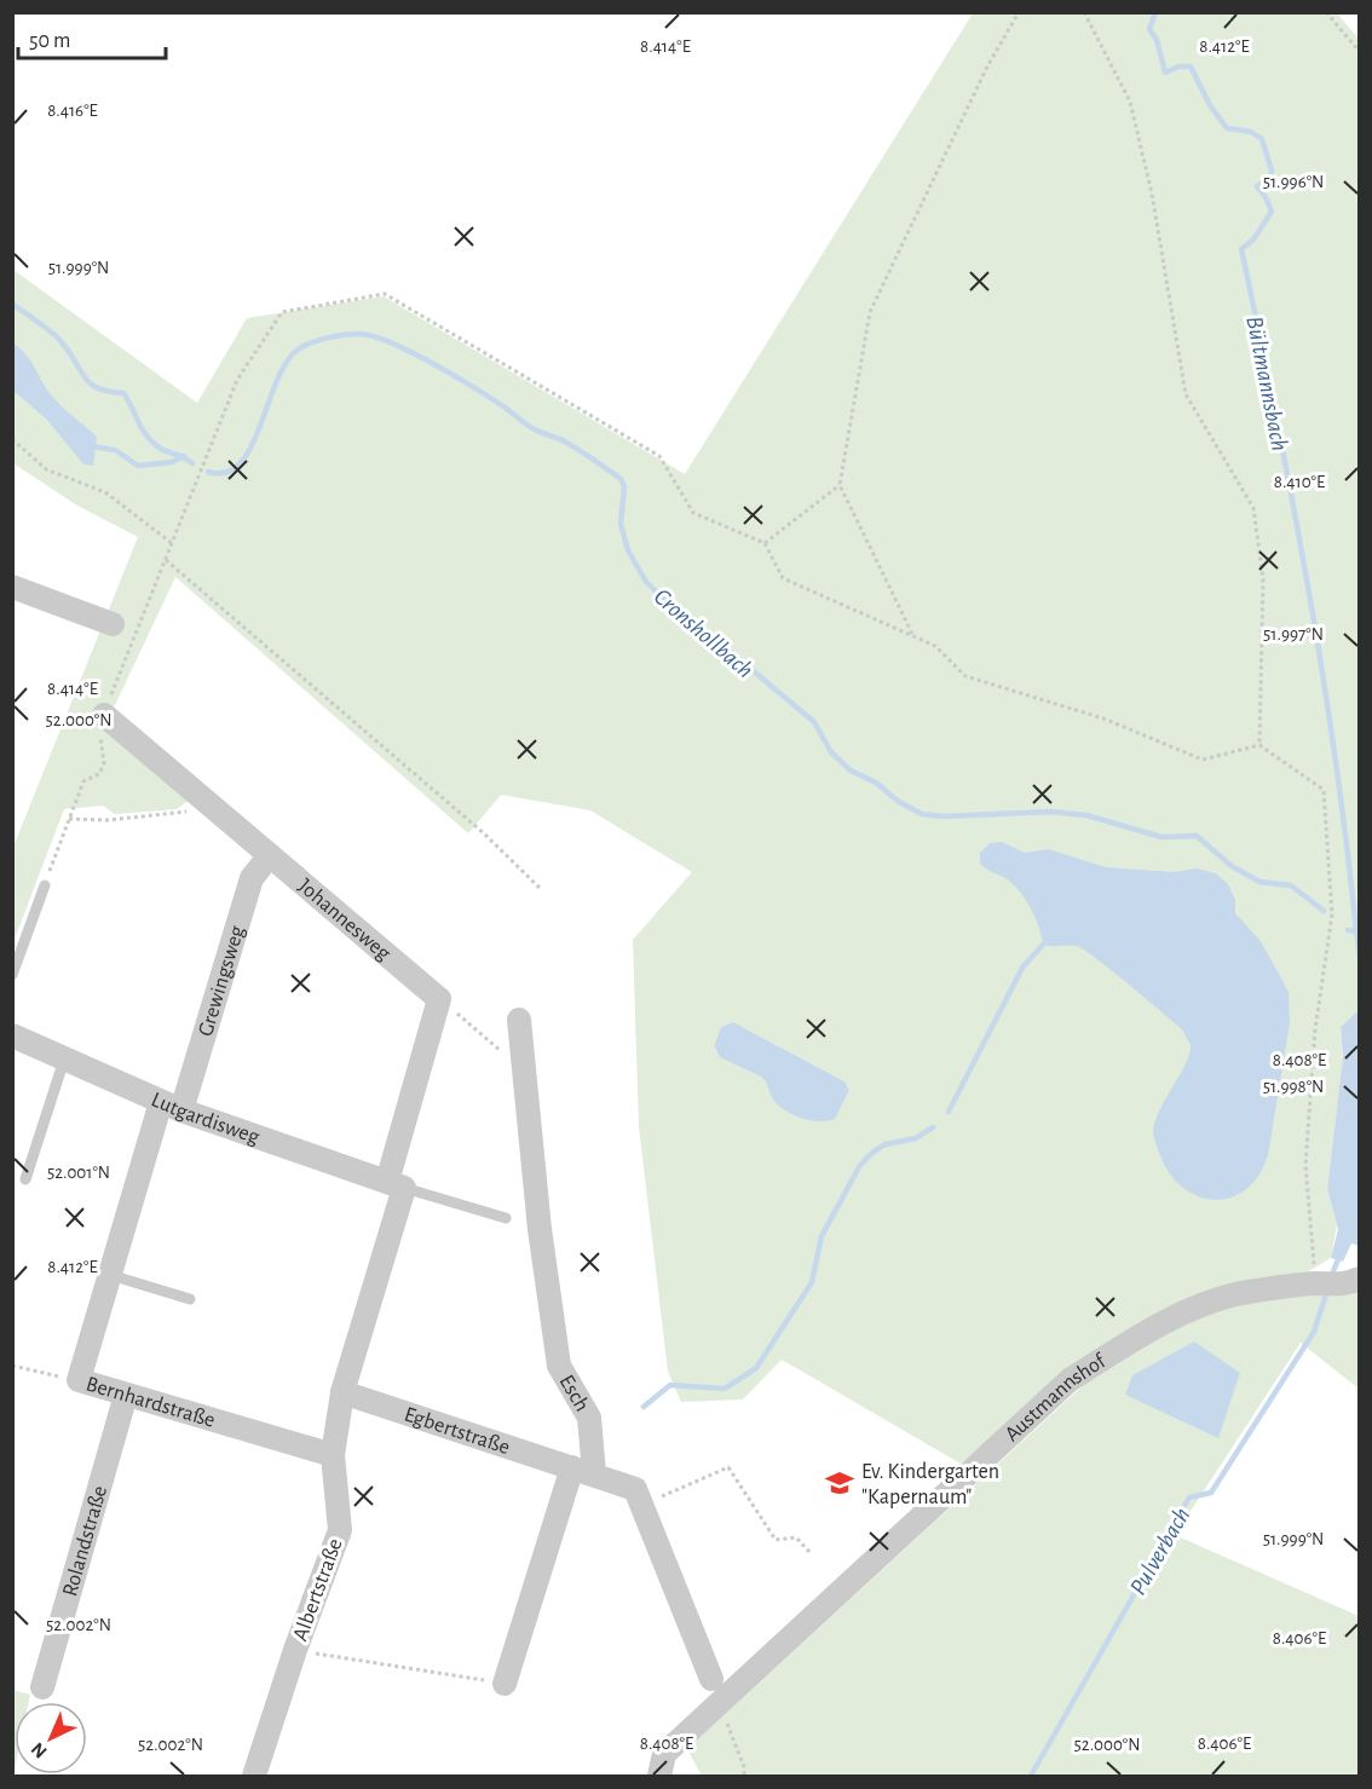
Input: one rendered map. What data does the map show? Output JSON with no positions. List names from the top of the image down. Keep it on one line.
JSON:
{"streets":{"street":["Johannesweg","Grewingsweg","Lutgardisweg","Esch","Austmannshof","Bernhardstraße","Egbertstraße","Rolandstraße","Albertstraße"]},"crossings":[["Johannesweg","Grewingsweg"],["Grewingsweg","Lutgardisweg"],["Grewingsweg","Bernhardstraße"],["Lutgardisweg","Bernhardstraße"],["Lutgardisweg","Albertstraße"],["Esch","Egbertstraße"],["Bernhardstraße","Rolandstraße"],["Bernhardstraße","Albertstraße"],["Egbertstraße","Albertstraße"]],"water":["Bültmannsbach","Cronshollbach","Pulverbach"],"places":{"school or university":["Ev. Kindergarten \"Kapernaum\""]},"scale_bar":"50 m","north":"bottom left","coordinates":["8.414°E","8.412°E","8.416°E","51.996°N","51.999°N","8.410°E","51.997°N","52.000°N","8.408°E","51.998°N","52.001°N","52.002°N","8.406°E"]}
